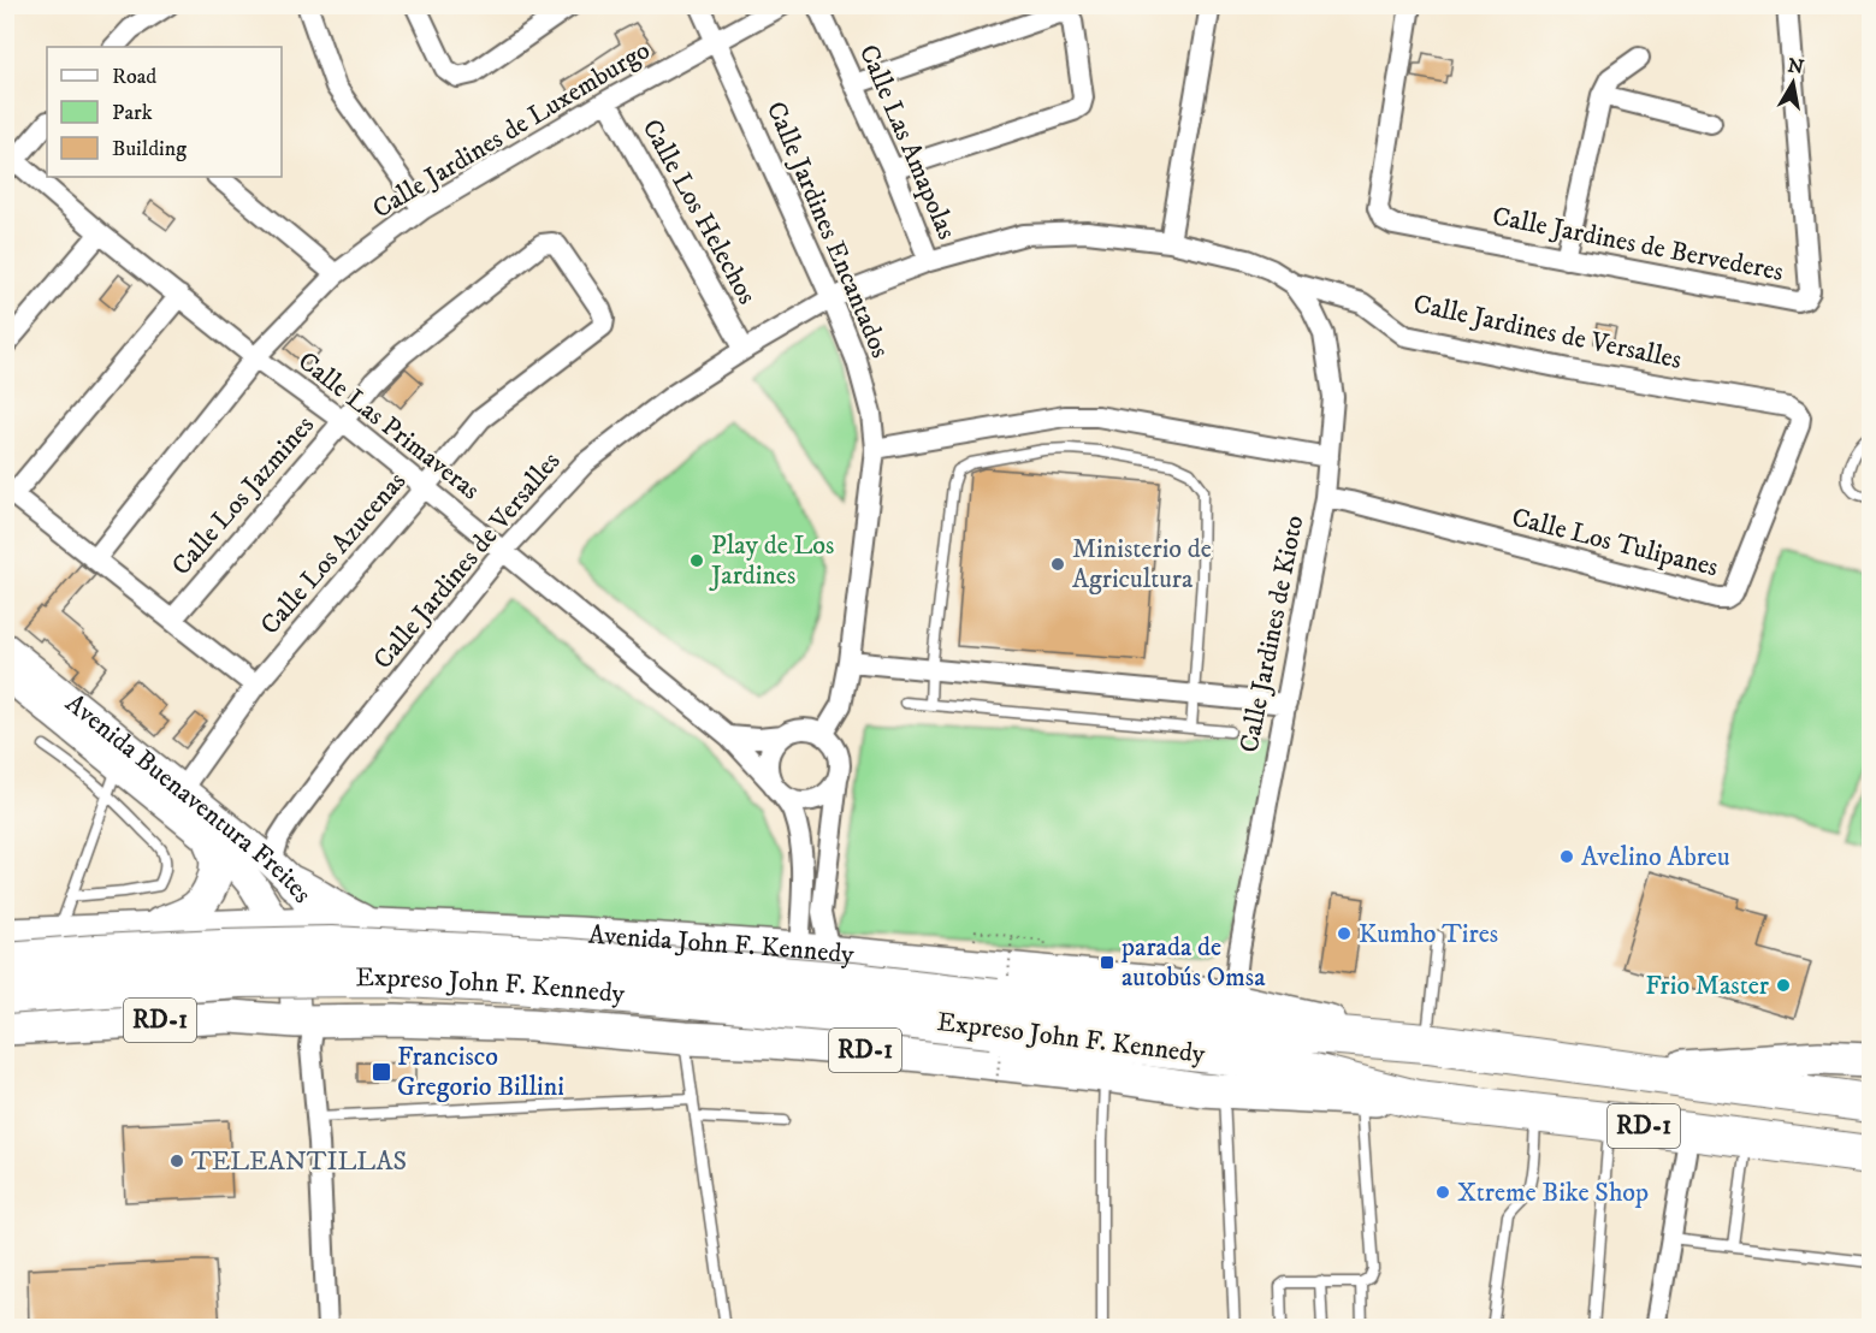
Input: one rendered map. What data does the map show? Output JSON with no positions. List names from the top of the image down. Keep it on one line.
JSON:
{"streets":{"highway":["Expreso John F. Kennedy","RD-1"],"main road":["Avenida Buenaventura Freites","Avenida John F. Kennedy"],"street":["Calle Jardines de Luxemburgo","Calle Las Amapolas","Calle Los Helechos","Calle Jardines Encantados","Calle Jardines de Bervederes","Calle Jardines de Versalles","Calle Las Primaveras","Calle Los Jazmines","Calle Los Tulipanes","Calle Los Azucenas","Calle Jardines de Kioto"]},"crossings":[["Calle Jardines de Luxemburgo","Calle Los Helechos"],["Calle Jardines de Luxemburgo","Calle Jardines Encantados"],["Calle Jardines de Luxemburgo","Calle Las Primaveras"],["Calle Las Amapolas","Calle Jardines de Versalles"],["Calle Los Helechos","Calle Jardines de Versalles"],["Calle Jardines Encantados","Calle Jardines de Versalles"],["Calle Jardines Encantados","Calle Las Primaveras"],["Calle Jardines de Versalles","Calle Las Primaveras"],["Calle Jardines de Versalles","Calle Los Tulipanes"],["Calle Jardines de Versalles","Calle Jardines de Kioto"],["Calle Jardines de Versalles","Avenida Buenaventura Freites"],["Calle Las Primaveras","Calle Los Jazmines"],["Calle Las Primaveras","Calle Los Azucenas"],["Calle Las Primaveras","Avenida John F. Kennedy"],["Calle Los Jazmines","Calle Los Azucenas"],["Calle Los Tulipanes","Calle Jardines de Kioto"],["Calle Los Azucenas","Avenida Buenaventura Freites"],["Calle Jardines de Kioto","Avenida John F. Kennedy"],["Avenida Buenaventura Freites","Avenida John F. Kennedy"],["Avenida Buenaventura Freites","RD-1"],["Avenida John F. Kennedy","Expreso John F. Kennedy"],["Expreso John F. Kennedy","RD-1"]],"places":{"other":["Play de Los Jardines","Ministerio de Agricultura","Avelino Abreu","Kumho Tires","Frio Master","TELEANTILLAS","Xtreme Bike Shop"],"transit":["parada de autobús Omsa","Francisco Gregorio Billini"]},"legend":["Road","Park","Building"],"north":"top"}
